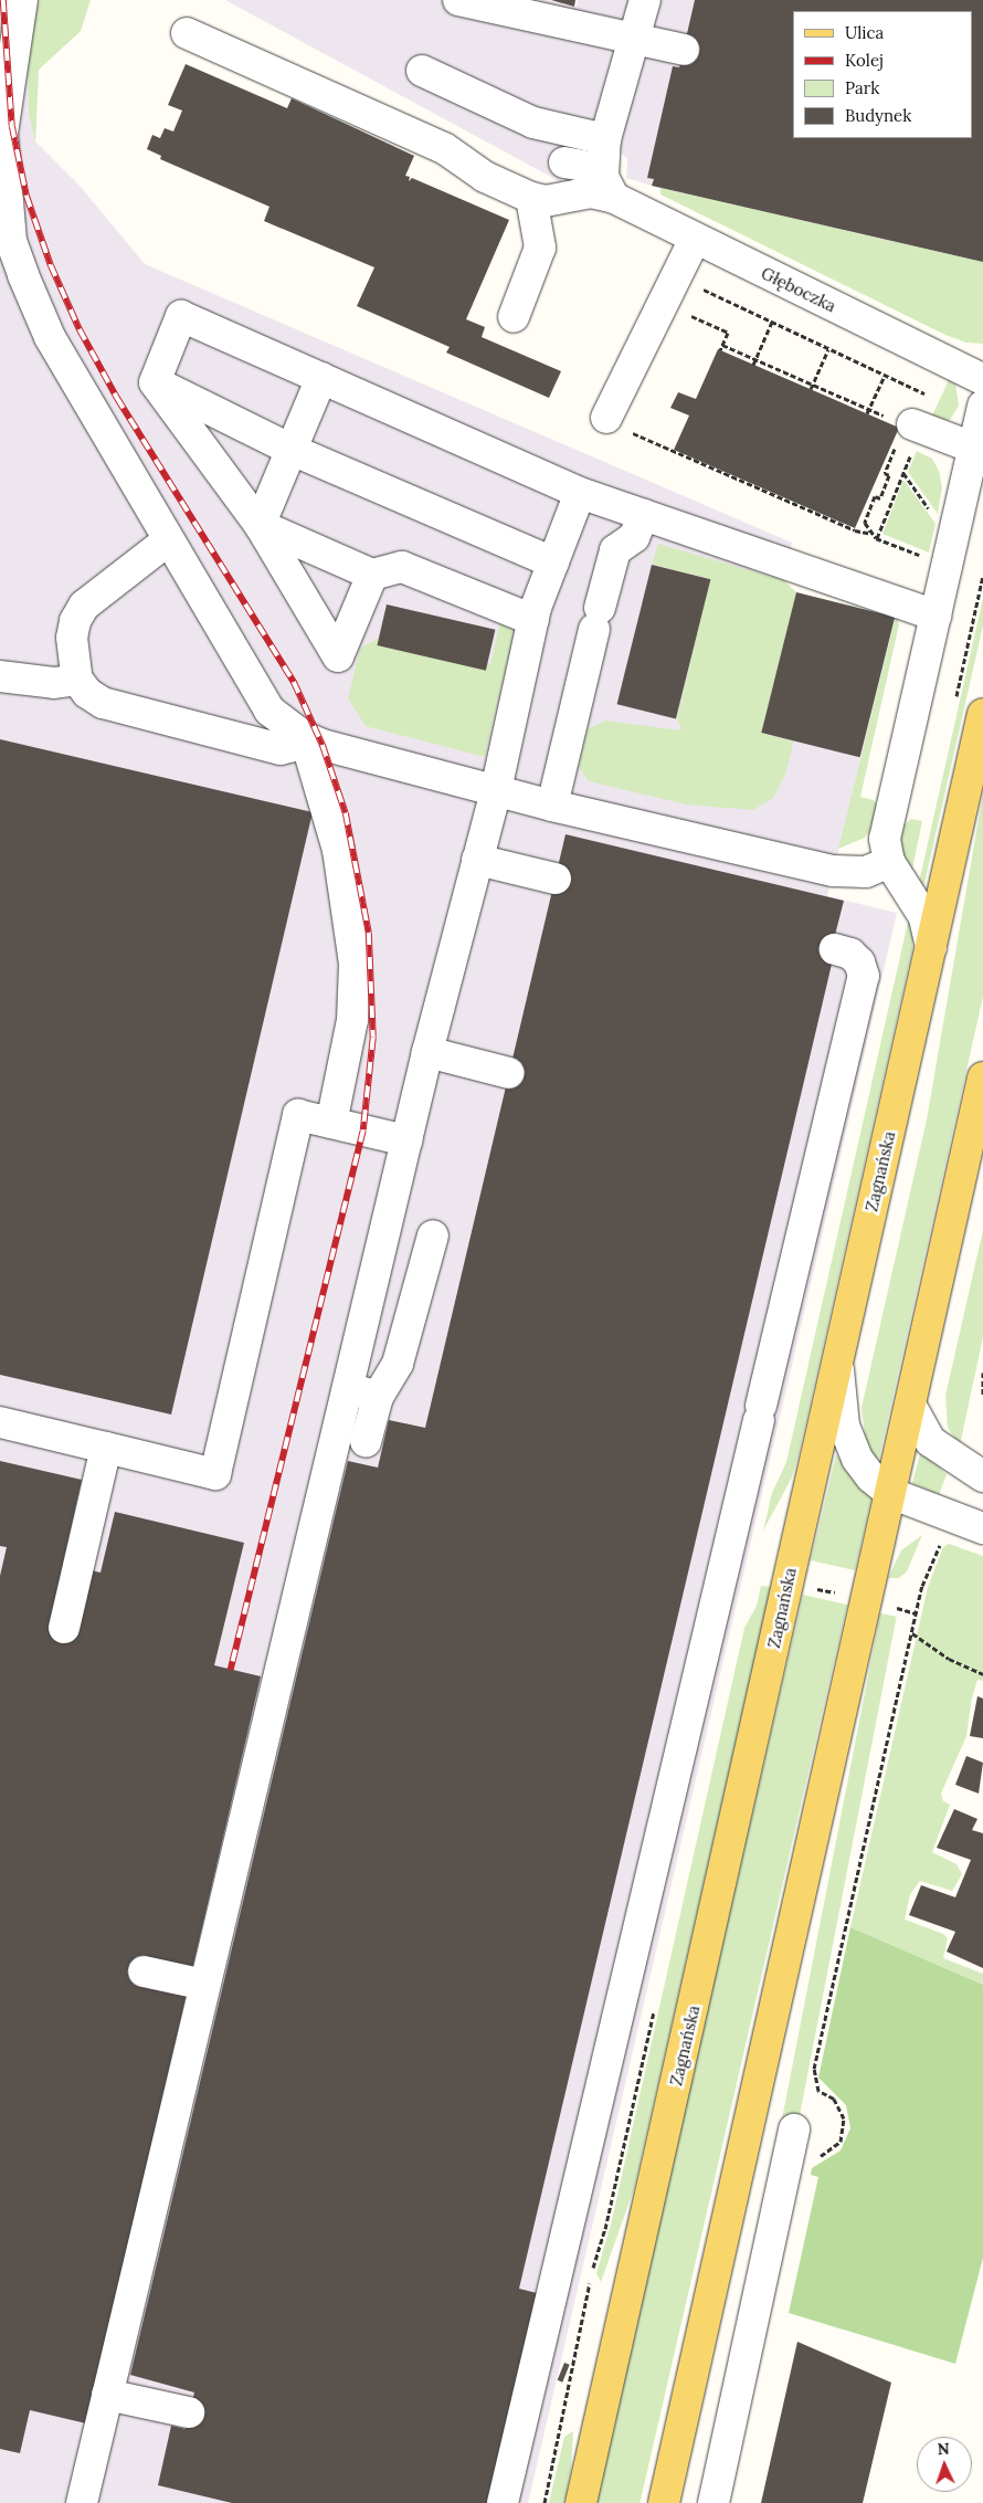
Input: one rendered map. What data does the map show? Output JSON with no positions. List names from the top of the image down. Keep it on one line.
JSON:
{"streets":{"main road":["Zagnańska"],"street":["Głęboczka"]},"legend":["Ulica","Kolej","Park","Budynek"],"north":"top"}
